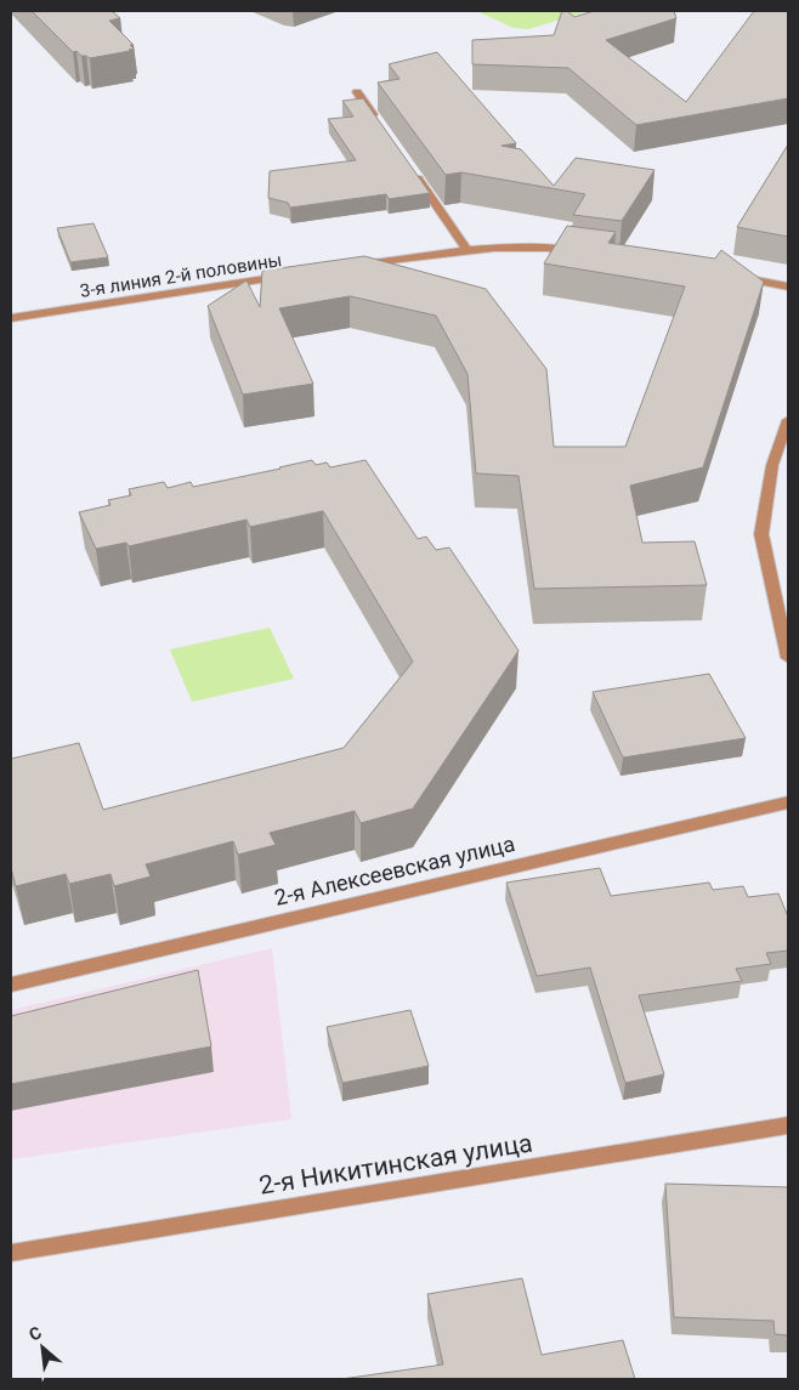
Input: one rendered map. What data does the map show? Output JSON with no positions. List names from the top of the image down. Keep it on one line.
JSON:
{"streets":{"street":["3-я линия 2-й половины","2-я Алексеевская улица","2-я Никитинская улица"]},"north":"top left"}
